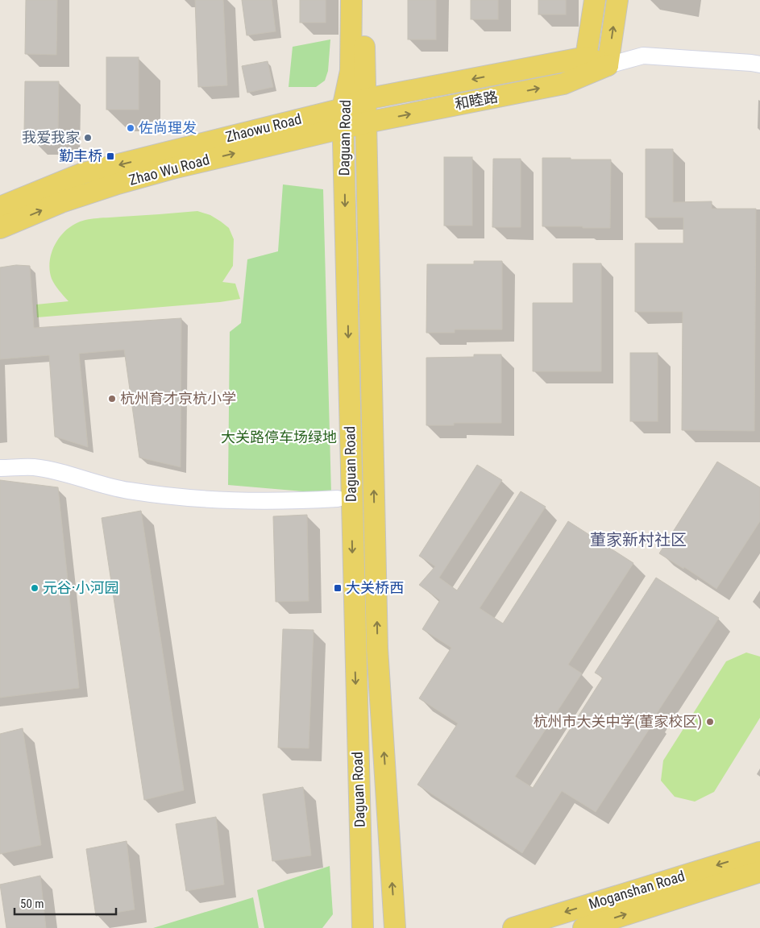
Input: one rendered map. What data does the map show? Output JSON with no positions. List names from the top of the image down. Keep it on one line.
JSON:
{"streets":{"main road":["和睦路","Zhaowu Road","Daguan Road","Zhao Wu Road","Moganshan Road"]},"crossings":[["和睦路","Zhaowu Road"],["和睦路","Daguan Road"],["和睦路","Zhao Wu Road"],["Zhaowu Road","Daguan Road"],["Zhaowu Road","Zhao Wu Road"],["Daguan Road","Zhao Wu Road"]],"one_way":["Zhaowu Road","Zhao Wu Road"],"districts":["董家新村社区"],"parks":["大关路停车场绿地"],"places":{"other":["佐尚理发","我爱我家","杭州育才京杭小学","元谷·小河园","杭州市大关中学(董家校区)"],"transit":["勤丰桥","大关桥西"]},"scale_bar":"50 m"}
